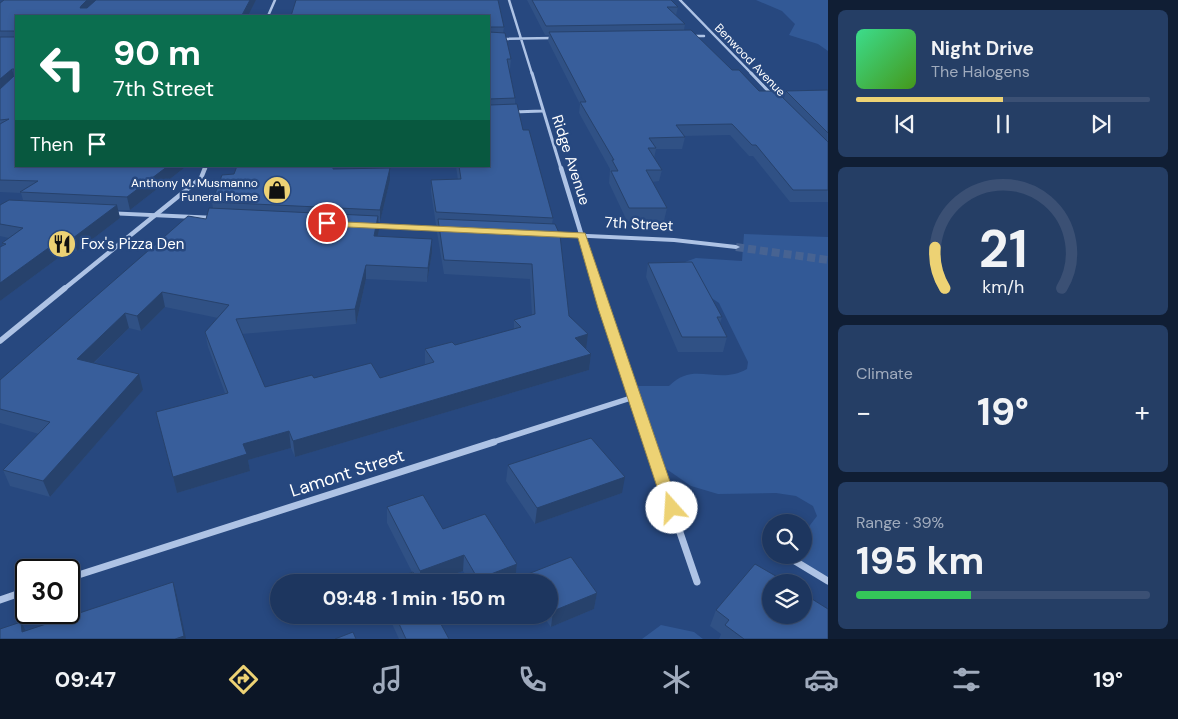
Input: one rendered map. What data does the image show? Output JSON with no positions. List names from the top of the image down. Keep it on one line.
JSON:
{"streets":{"street":["Benwood Avenue","Ridge Avenue","7th Street","Lamont Street"]},"crossings":[["Ridge Avenue","7th Street"],["Ridge Avenue","Lamont Street"]],"places":{"shop":["Anthony M. Musmanno Funeral Home"],"restaurant":["Fox's Pizza Den"]},"page":{"turn":["90 m","7th Street"],"song":["Night Drive","The Halogens"],"then":"Then","tile":["Climate",["Range · 39%","195 km"]],"heat":["−","19°","+"],"limit":"30","trip":"09:48 · 1 min · 150 m","tabs":["09:47","19°"],"gauge":["21","km/h"]}}
